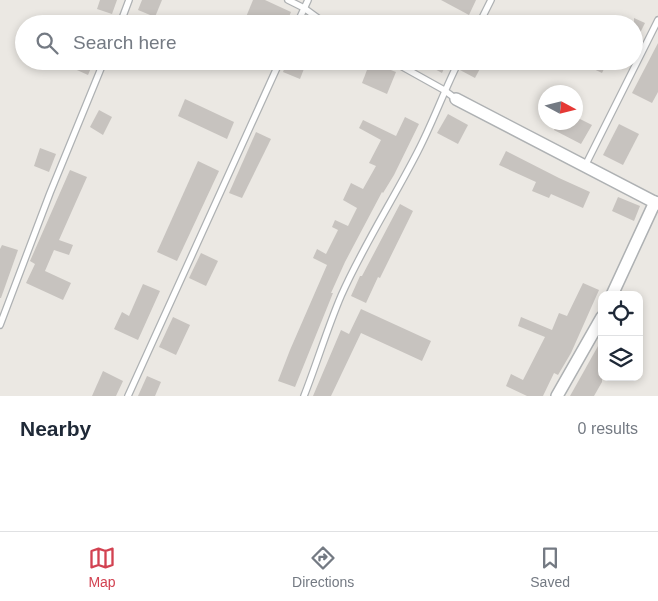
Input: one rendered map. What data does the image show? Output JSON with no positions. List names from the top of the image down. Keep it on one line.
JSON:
{"north":"right","page":{"search":"Search here","heading":["Nearby","0 results"],"nav":["Map","Directions","Saved"]}}
